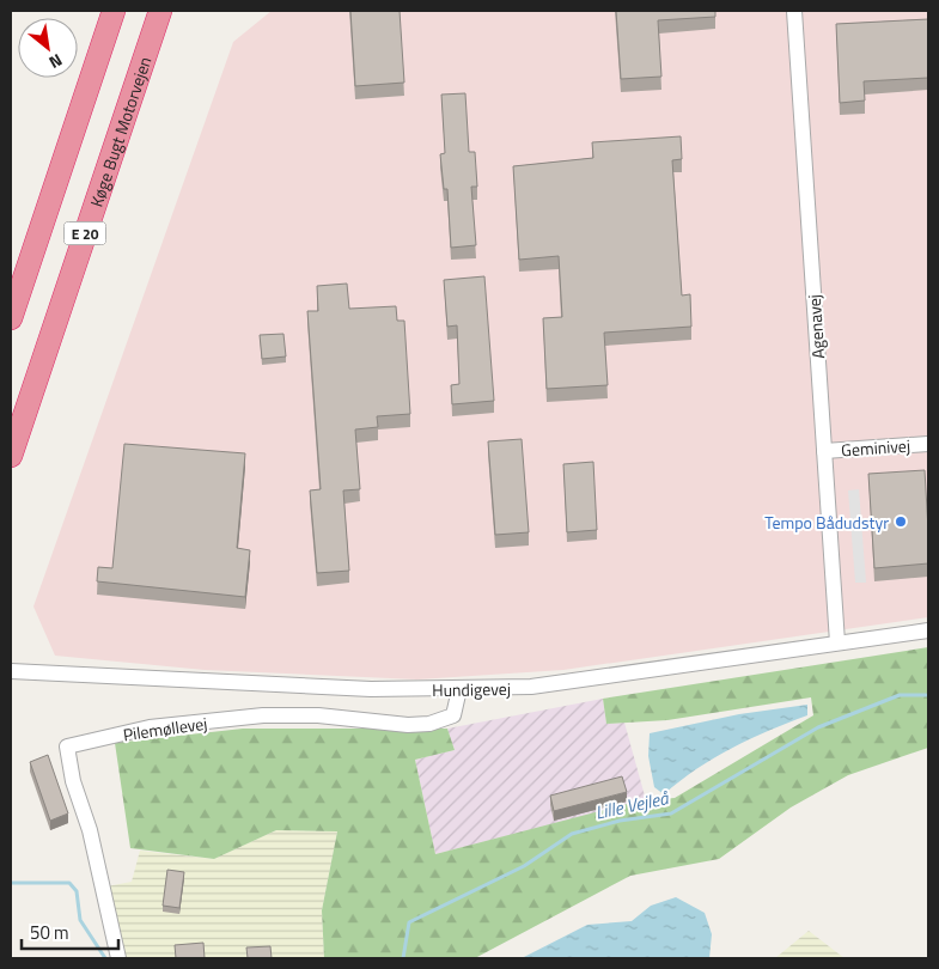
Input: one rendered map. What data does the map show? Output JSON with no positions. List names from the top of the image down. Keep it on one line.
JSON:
{"streets":{"highway":["Køge Bugt Motorvejen","E 20"],"street":["Agenavej","Geminivej","Hundigevej","Pilemøllevej"]},"crossings":[["Agenavej","Geminivej"],["Agenavej","Hundigevej"],["Hundigevej","Pilemøllevej"]],"water":["Lille Vejleå"],"places":["Tempo Bådudstyr"],"scale_bar":"50 m","north":"bottom right"}
